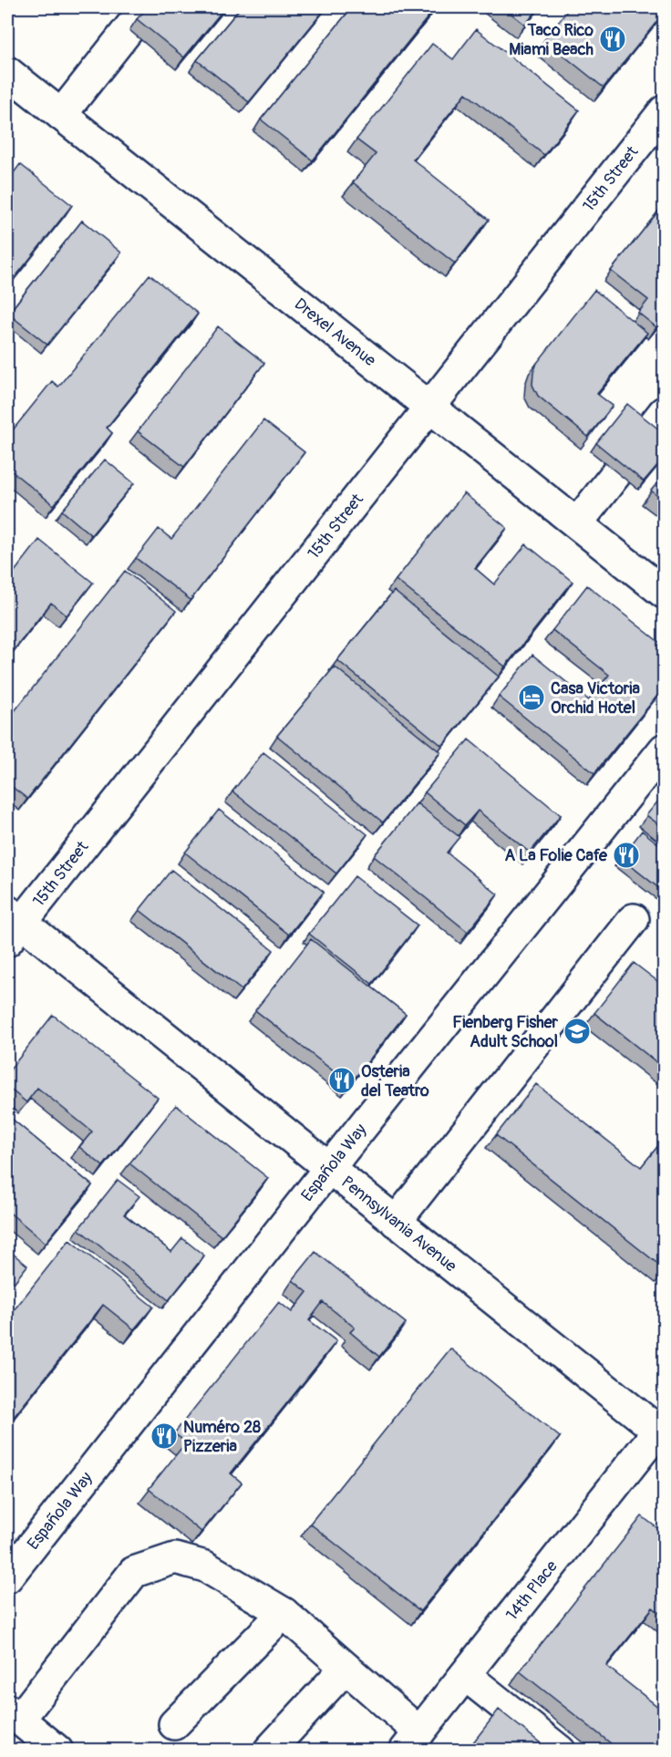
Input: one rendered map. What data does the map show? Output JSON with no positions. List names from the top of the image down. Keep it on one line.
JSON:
{"streets":{"street":["15th Street","Drexel Avenue","Española Way","Pennsylvania Avenue","14th Place"]},"crossings":[["15th Street","Drexel Avenue"],["15th Street","Pennsylvania Avenue"],["Española Way","Pennsylvania Avenue"],["Pennsylvania Avenue","14th Place"]],"places":{"restaurant":["Taco Rico Miami Beach","A La Folie Cafe","Osteria del Teatro","Numéro 28 Pizzeria"],"hotel":["Casa Victoria Orchid Hotel"],"school or university":["Fienberg Fisher Adult School"]}}
